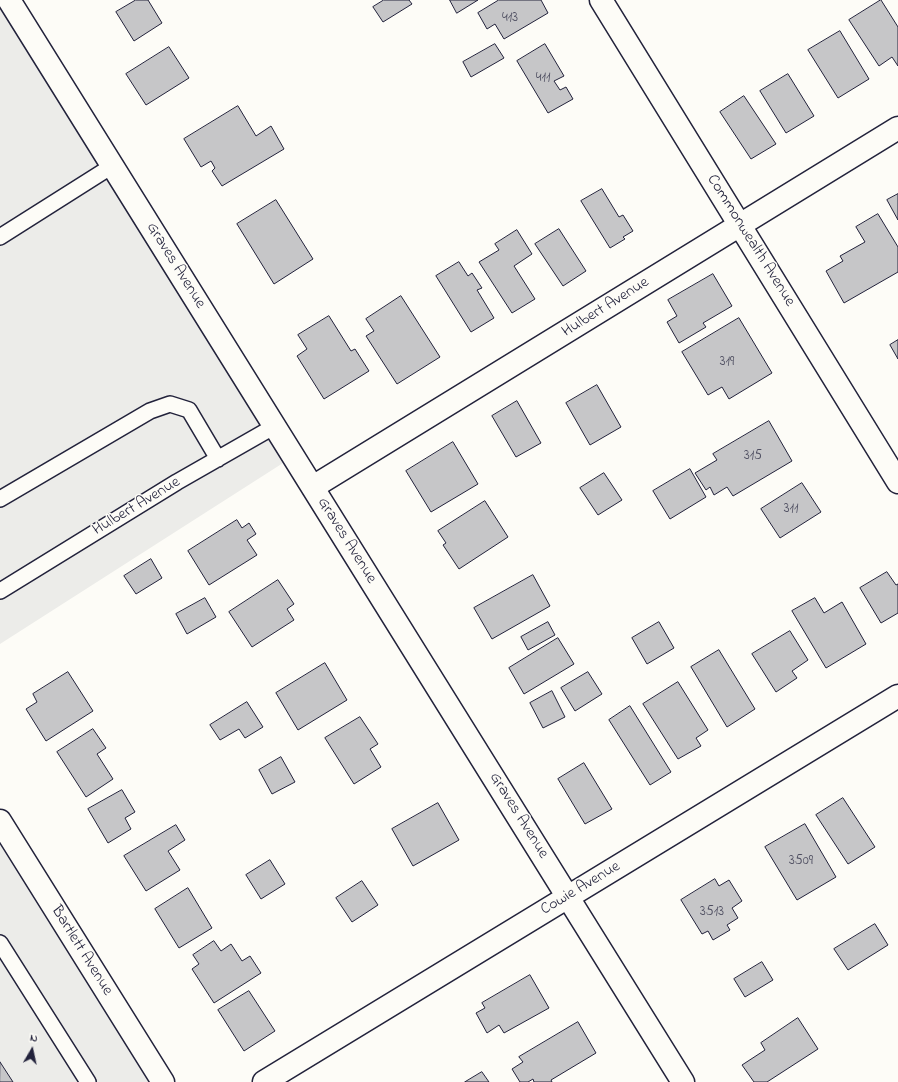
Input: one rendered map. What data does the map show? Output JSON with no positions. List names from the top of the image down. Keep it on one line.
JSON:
{"streets":{"street":["Commonwealth Avenue","Graves Avenue","Hulbert Avenue","Cowie Avenue","Bartlett Avenue"]},"crossings":[["Commonwealth Avenue","Hulbert Avenue"],["Graves Avenue","Hulbert Avenue"],["Graves Avenue","Cowie Avenue"]],"house_numbers":["413","411","319","315","311","3509","3513"],"north":"top"}
